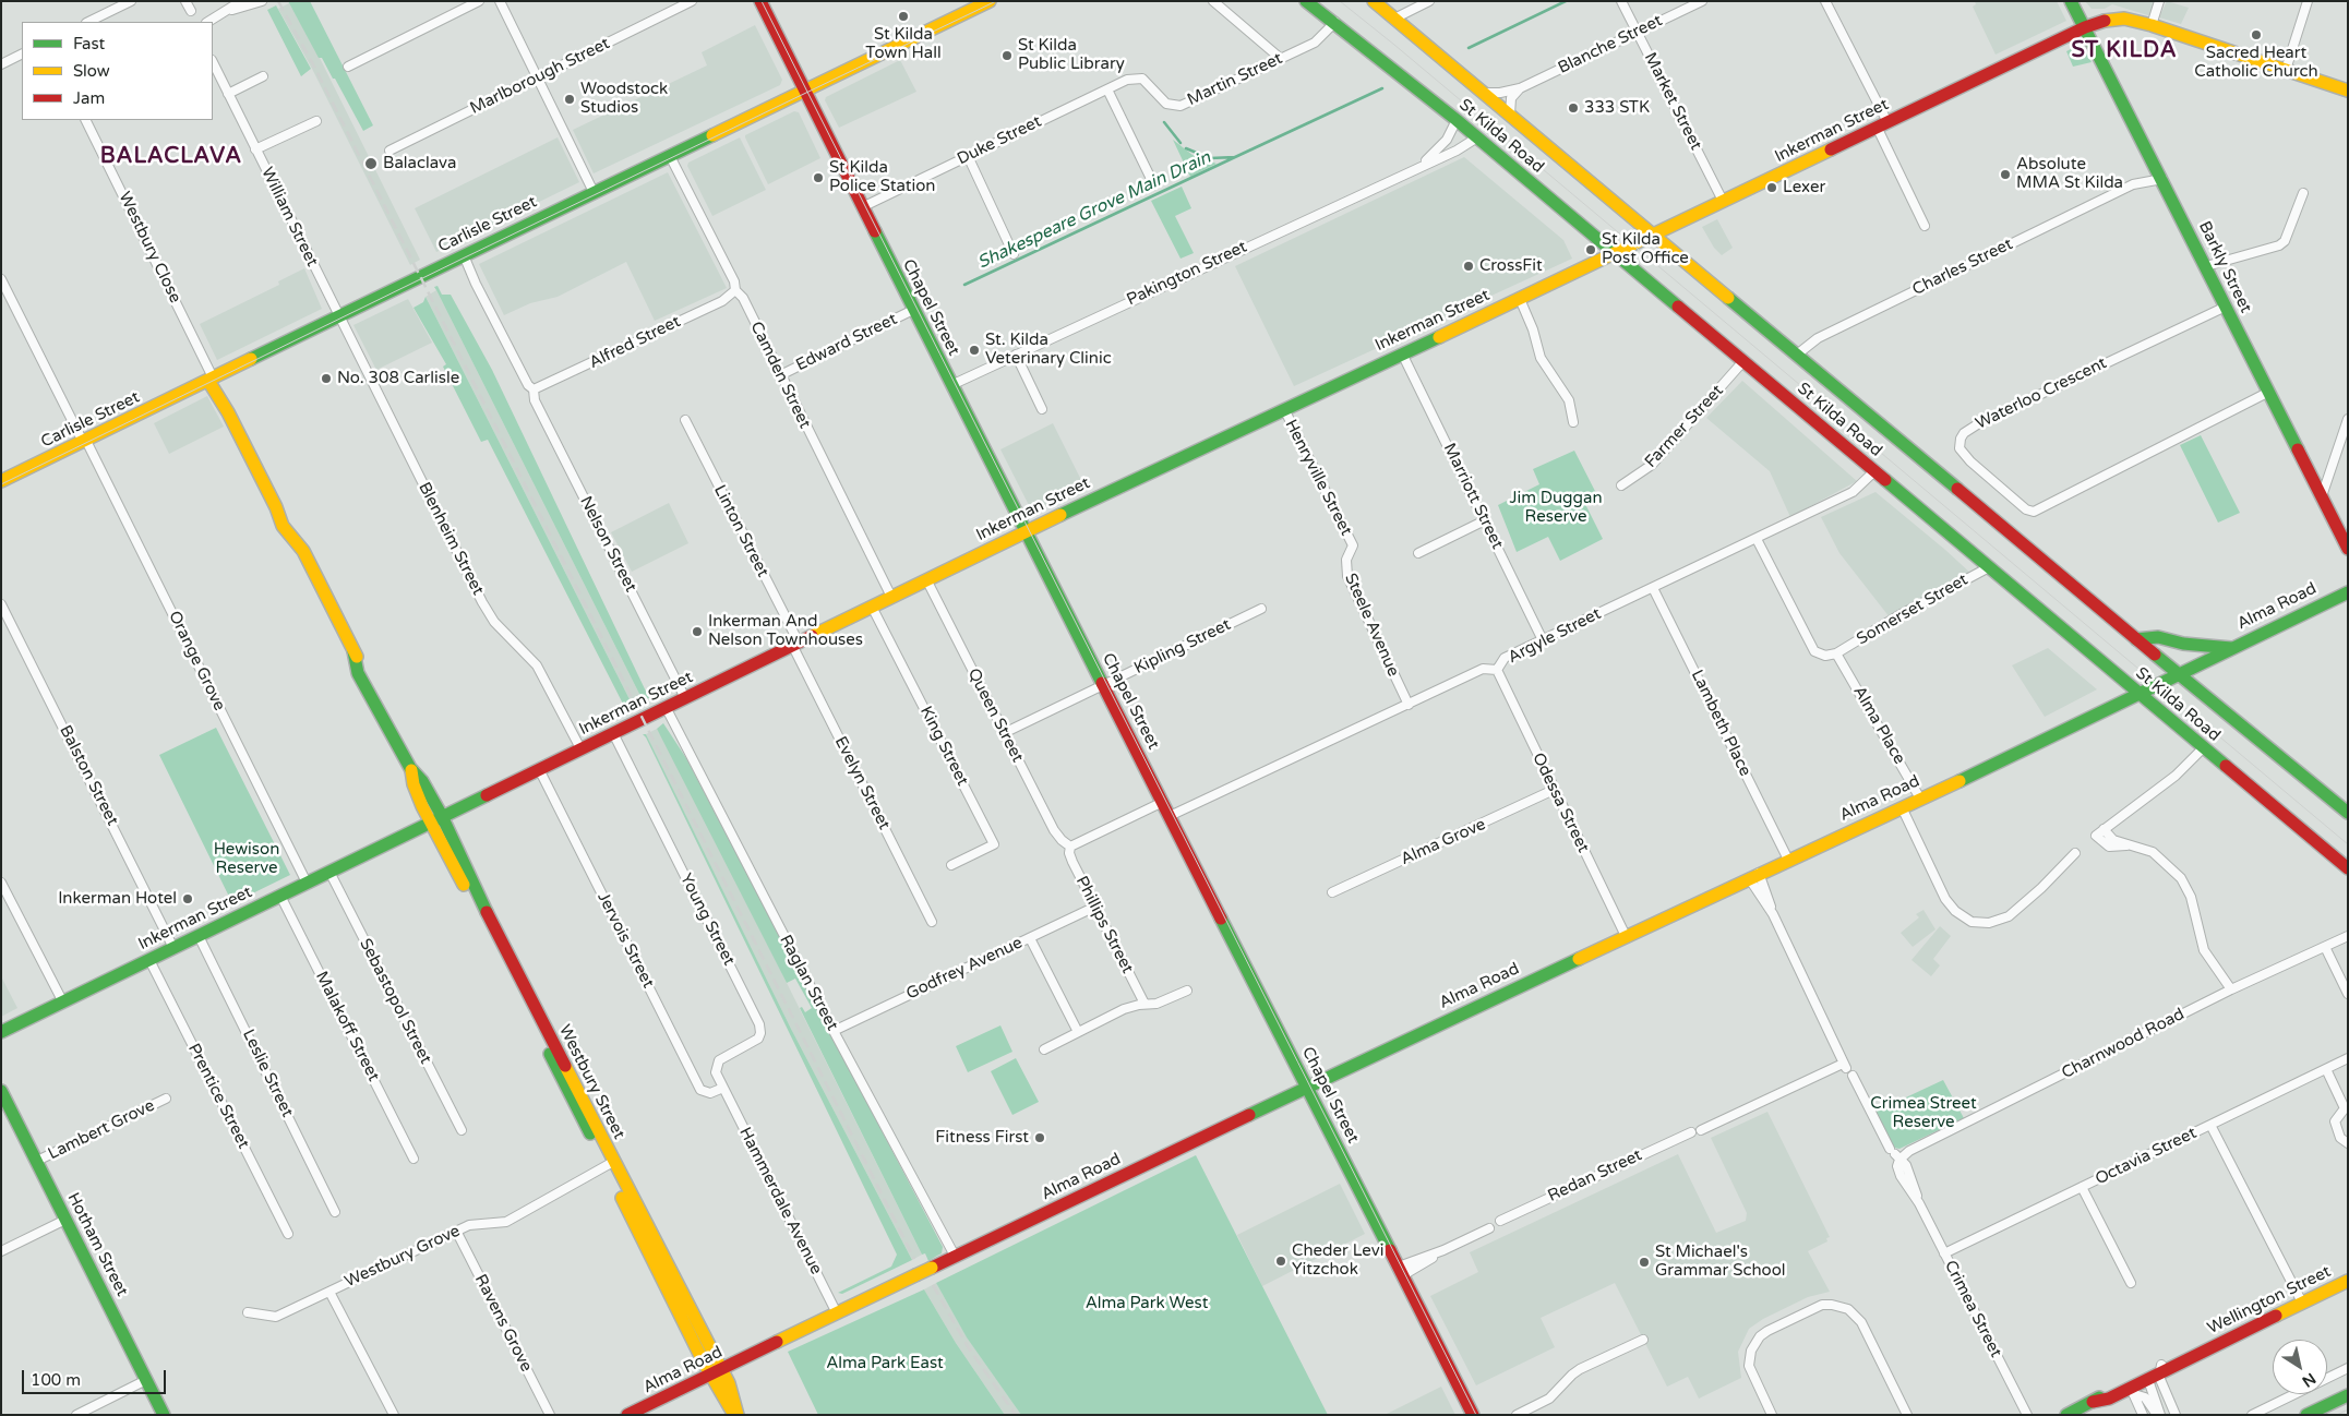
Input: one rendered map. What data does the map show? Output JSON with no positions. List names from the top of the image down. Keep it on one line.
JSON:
{"streets":{"main road":["Inkerman Street","St Kilda Road","Carlisle Street","Barkly Street","Chapel Street","Alma Road","Westbury Street","Hotham Street","Wellington Street"],"street":["Blanche Street","Marlborough Street","Martin Street","Market Street","Duke Street","William Street","Westbury Close","Charles Street","Pakington Street","Alfred Street","Edward Street","Camden Street","Waterloo Crescent","Farmer Street","Henryville Street","Marriott Street","Linton Street","Blenheim Street","Nelson Street","Somerset Street","Steele Avenue","Argyle Street","Kipling Street","Orange Grove","Queen Street","Lambeth Place","Alma Place","King Street","Balston Street","Evelyn Street","Odessa Street","Alma Grove","Young Street","Phillips Street","Jervois Street","Godfrey Avenue","Raglan Street","Sebastopol Street","Malakoff Street","Charnwood Road","Leslie Street","Prentice Street","Lambert Grove","Octavia Street","Redan Street","Hammerdale Avenue","Westbury Grove","Crimea Street","Ravens Grove"]},"crossings":[["Blanche Street","Market Street"],["Blanche Street","St Kilda Road"],["Martin Street","St Kilda Road"],["Martin Street","Duke Street"],["Market Street","Inkerman Street"],["Inkerman Street","St Kilda Road"],["Inkerman Street","Barkly Street"],["Inkerman Street","Chapel Street"],["Inkerman Street","Camden Street"],["Inkerman Street","Henryville Street"],["Inkerman Street","Marriott Street"],["Inkerman Street","Linton Street"],["Inkerman Street","Blenheim Street"],["Inkerman Street","Nelson Street"],["Inkerman Street","Orange Grove"],["Inkerman Street","Queen Street"],["Inkerman Street","King Street"],["Inkerman Street","Balston Street"],["Inkerman Street","Evelyn Street"],["Inkerman Street","Young Street"],["Inkerman Street","Jervois Street"],["Inkerman Street","Raglan Street"],["Inkerman Street","Sebastopol Street"],["Inkerman Street","Malakoff Street"],["Inkerman Street","Leslie Street"],["Inkerman Street","Westbury Street"],["Inkerman Street","Prentice Street"],["St Kilda Road","Charles Street"],["St Kilda Road","Pakington Street"],["St Kilda Road","Farmer Street"],["St Kilda Road","Alma Road"],["St Kilda Road","Somerset Street"],["St Kilda Road","Argyle Street"],["Duke Street","Chapel Street"],["William Street","Carlisle Street"],["William Street","Blenheim Street"],["Carlisle Street","Westbury Close"],["Carlisle Street","Chapel Street"],["Carlisle Street","Camden Street"],["Carlisle Street","Blenheim Street"],["Carlisle Street","Nelson Street"],["Carlisle Street","Orange Grove"],["Carlisle Street","Westbury Street"],["Westbury Close","Westbury Street"],["Charles Street","Barkly Street"],["Barkly Street","Waterloo Crescent"],["Pakington Street","Chapel Street"],["Chapel Street","Edward Street"],["Chapel Street","Alma Road"],["Chapel Street","Argyle Street"],["Chapel Street","Kipling Street"],["Alfred Street","Camden Street"],["Alfred Street","Nelson Street"],["Edward Street","Camden Street"],["Henryville Street","Steele Avenue"],["Marriott Street","Argyle Street"],["Linton Street","Evelyn Street"],["Alma Road","Lambeth Place"],["Alma Road","Alma Place"],["Alma Road","Odessa Street"],["Alma Road","Raglan Street"],["Alma Road","Westbury Street"],["Alma Road","Hammerdale Avenue"],["Somerset Street","Alma Place"],["Steele Avenue","Argyle Street"],["Argyle Street","Lambeth Place"],["Argyle Street","Odessa Street"],["Kipling Street","Queen Street"],["Queen Street","Phillips Street"],["Odessa Street","Alma Grove"],["Young Street","Jervois Street"],["Young Street","Hammerdale Avenue"],["Phillips Street","Godfrey Avenue"],["Jervois Street","Hammerdale Avenue"],["Godfrey Avenue","Raglan Street"],["Charnwood Road","Crimea Street"],["Westbury Street","Westbury Grove"],["Lambert Grove","Hotham Street"],["Octavia Street","Crimea Street"],["Westbury Grove","Ravens Grove"]],"districts":["ST KILDA","BALACLAVA"],"water":["Shakespeare Grove Main Drain"],"parks":["Jim Duggan Reserve","Hewison Reserve","Crimea Street Reserve","Alma Park West","Alma Park East"],"places":["St Kilda Town Hall","Sacred Heart Catholic Church","St Kilda Public Library","Woodstock Studios","333 STK","Balaclava","Absolute MMA St Kilda","St Kilda Police Station","Lexer","St Kilda Post Office","CrossFit","St. Kilda Veterinary Clinic","No. 308 Carlisle","Inkerman And Nelson Townhouses","Inkerman Hotel","Fitness First","Cheder Levi Yitzchok","St Michael's Grammar School"],"legend":["Fast","Slow","Jam"],"scale_bar":"100 m","north":"bottom right"}
